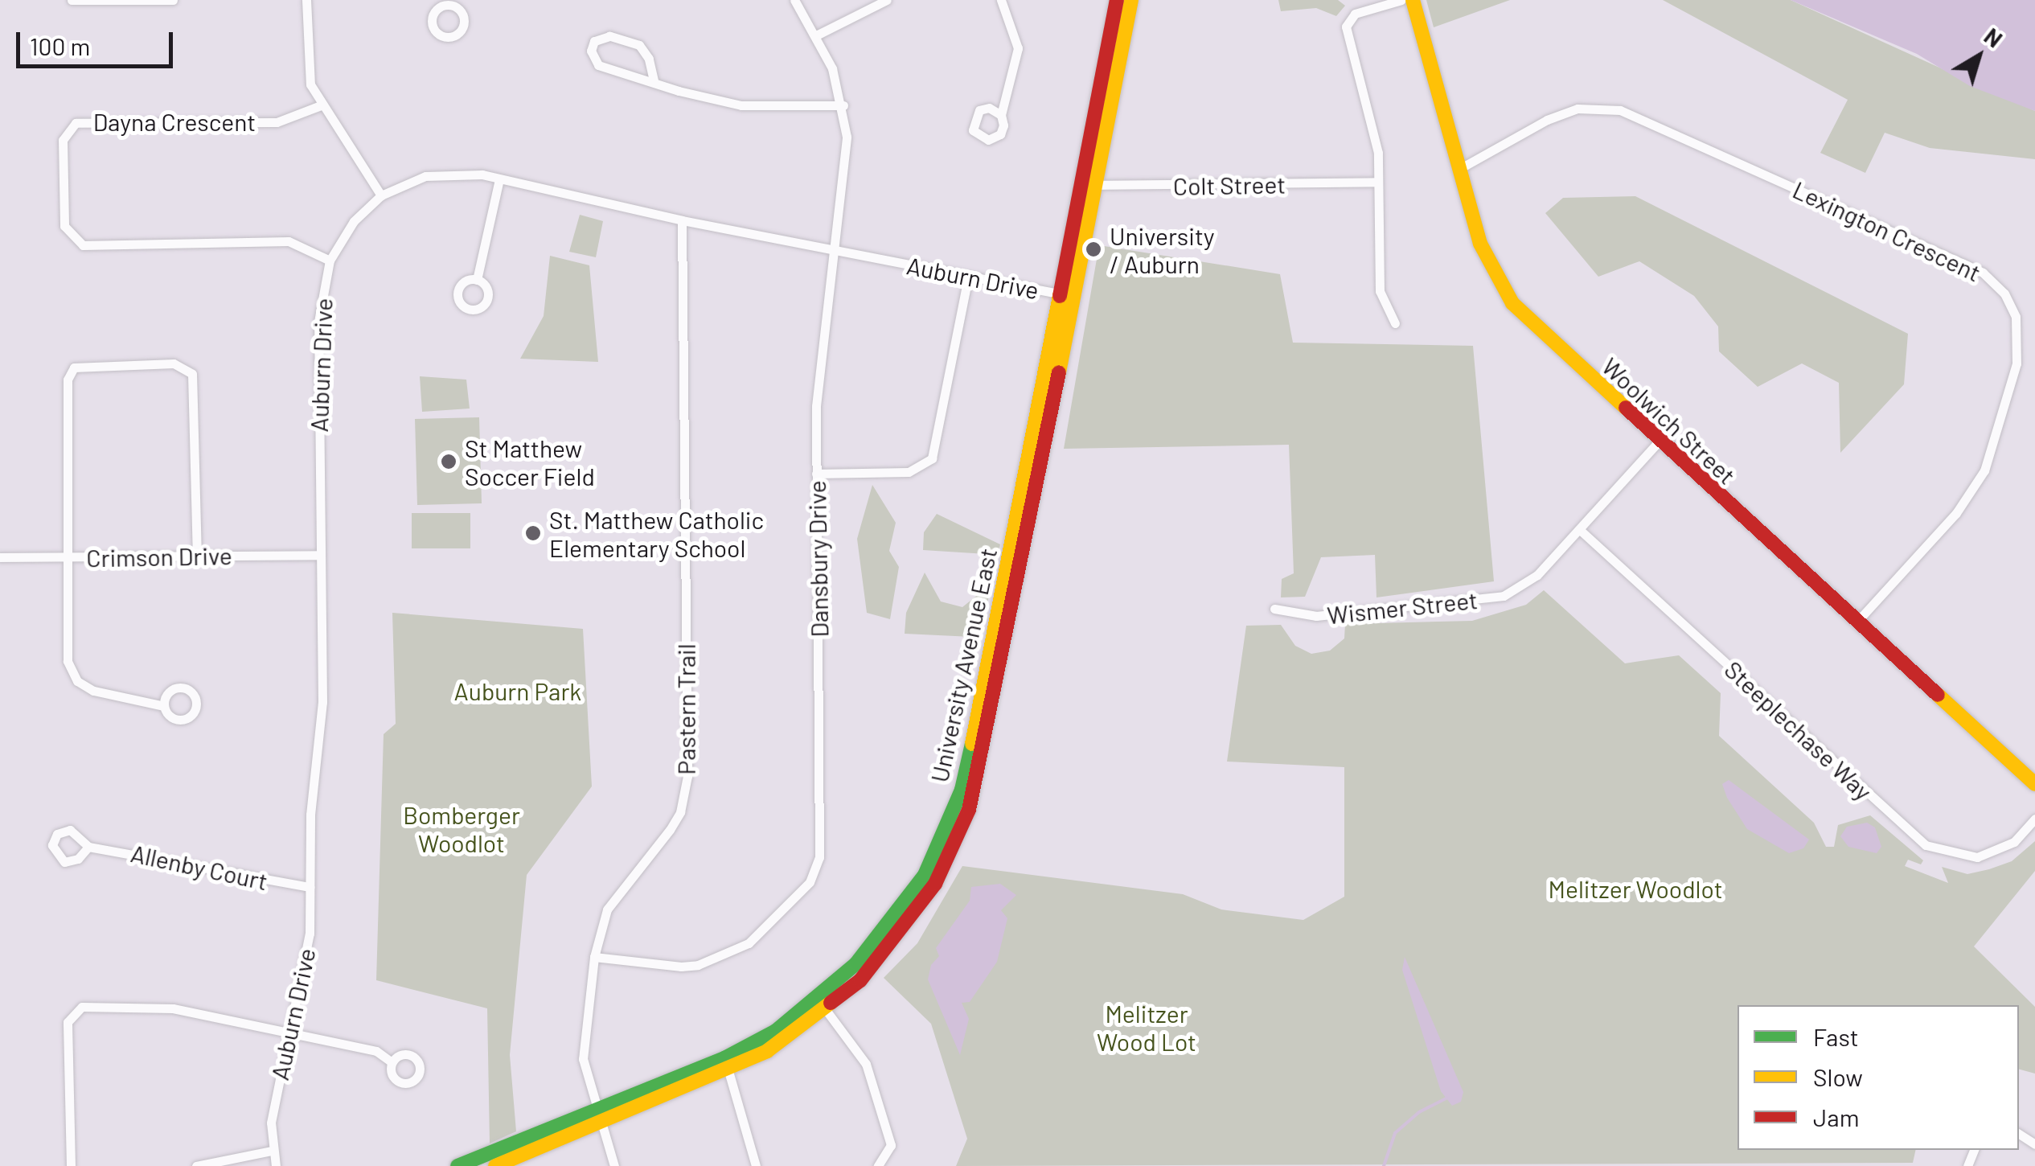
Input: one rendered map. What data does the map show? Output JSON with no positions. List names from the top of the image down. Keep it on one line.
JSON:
{"streets":{"main road":["Woolwich Street","University Avenue East"],"street":["Dayna Crescent","Colt Street","Lexington Crescent","Auburn Drive","Crimson Drive","Dansbury Drive","Wismer Street","Pastern Trail","Steeplechase Way","Allenby Court"]},"crossings":[["Dayna Crescent","Auburn Drive"],["Colt Street","University Avenue East"],["Lexington Crescent","Woolwich Street"],["Auburn Drive","Crimson Drive"],["Auburn Drive","Dansbury Drive"],["Auburn Drive","University Avenue East"],["Auburn Drive","Pastern Trail"],["Auburn Drive","Allenby Court"],["Woolwich Street","Wismer Street"],["Dansbury Drive","Pastern Trail"],["Wismer Street","Steeplechase Way"],["University Avenue East","Pastern Trail"]],"parks":["Auburn Park","Bomberger Woodlot","Melitzer Woodlot","Melitzer Wood Lot"],"places":["University / Auburn","St Matthew Soccer Field","St. Matthew Catholic Elementary School"],"legend":["Fast","Slow","Jam"],"scale_bar":"100 m","north":"top right"}
